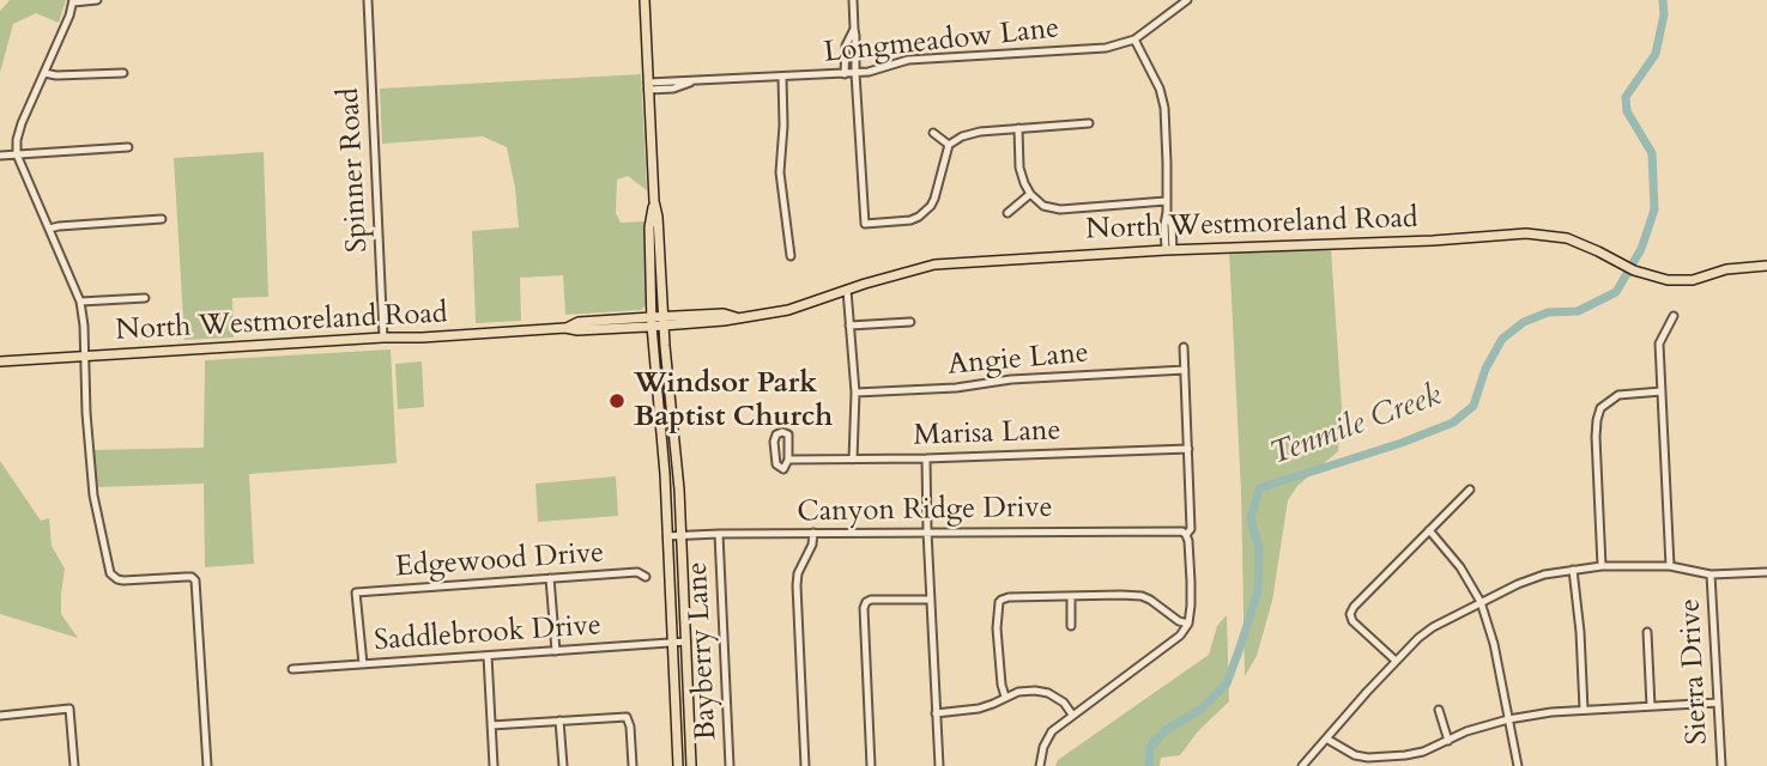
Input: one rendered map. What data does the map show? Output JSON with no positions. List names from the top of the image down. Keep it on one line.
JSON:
{"streets":{"main road":["North Westmoreland Road"],"street":["Longmeadow Lane","Spinner Road","Angie Lane","Marisa Lane","Canyon Ridge Drive","Edgewood Drive","Saddlebrook Drive","Bayberry Lane","Sierra Drive"]},"crossings":[["Spinner Road","North Westmoreland Road"],["Canyon Ridge Drive","Bayberry Lane"],["Edgewood Drive","Saddlebrook Drive"]],"water":["Tenmile Creek"],"places":["Windsor Park Baptist Church"]}
